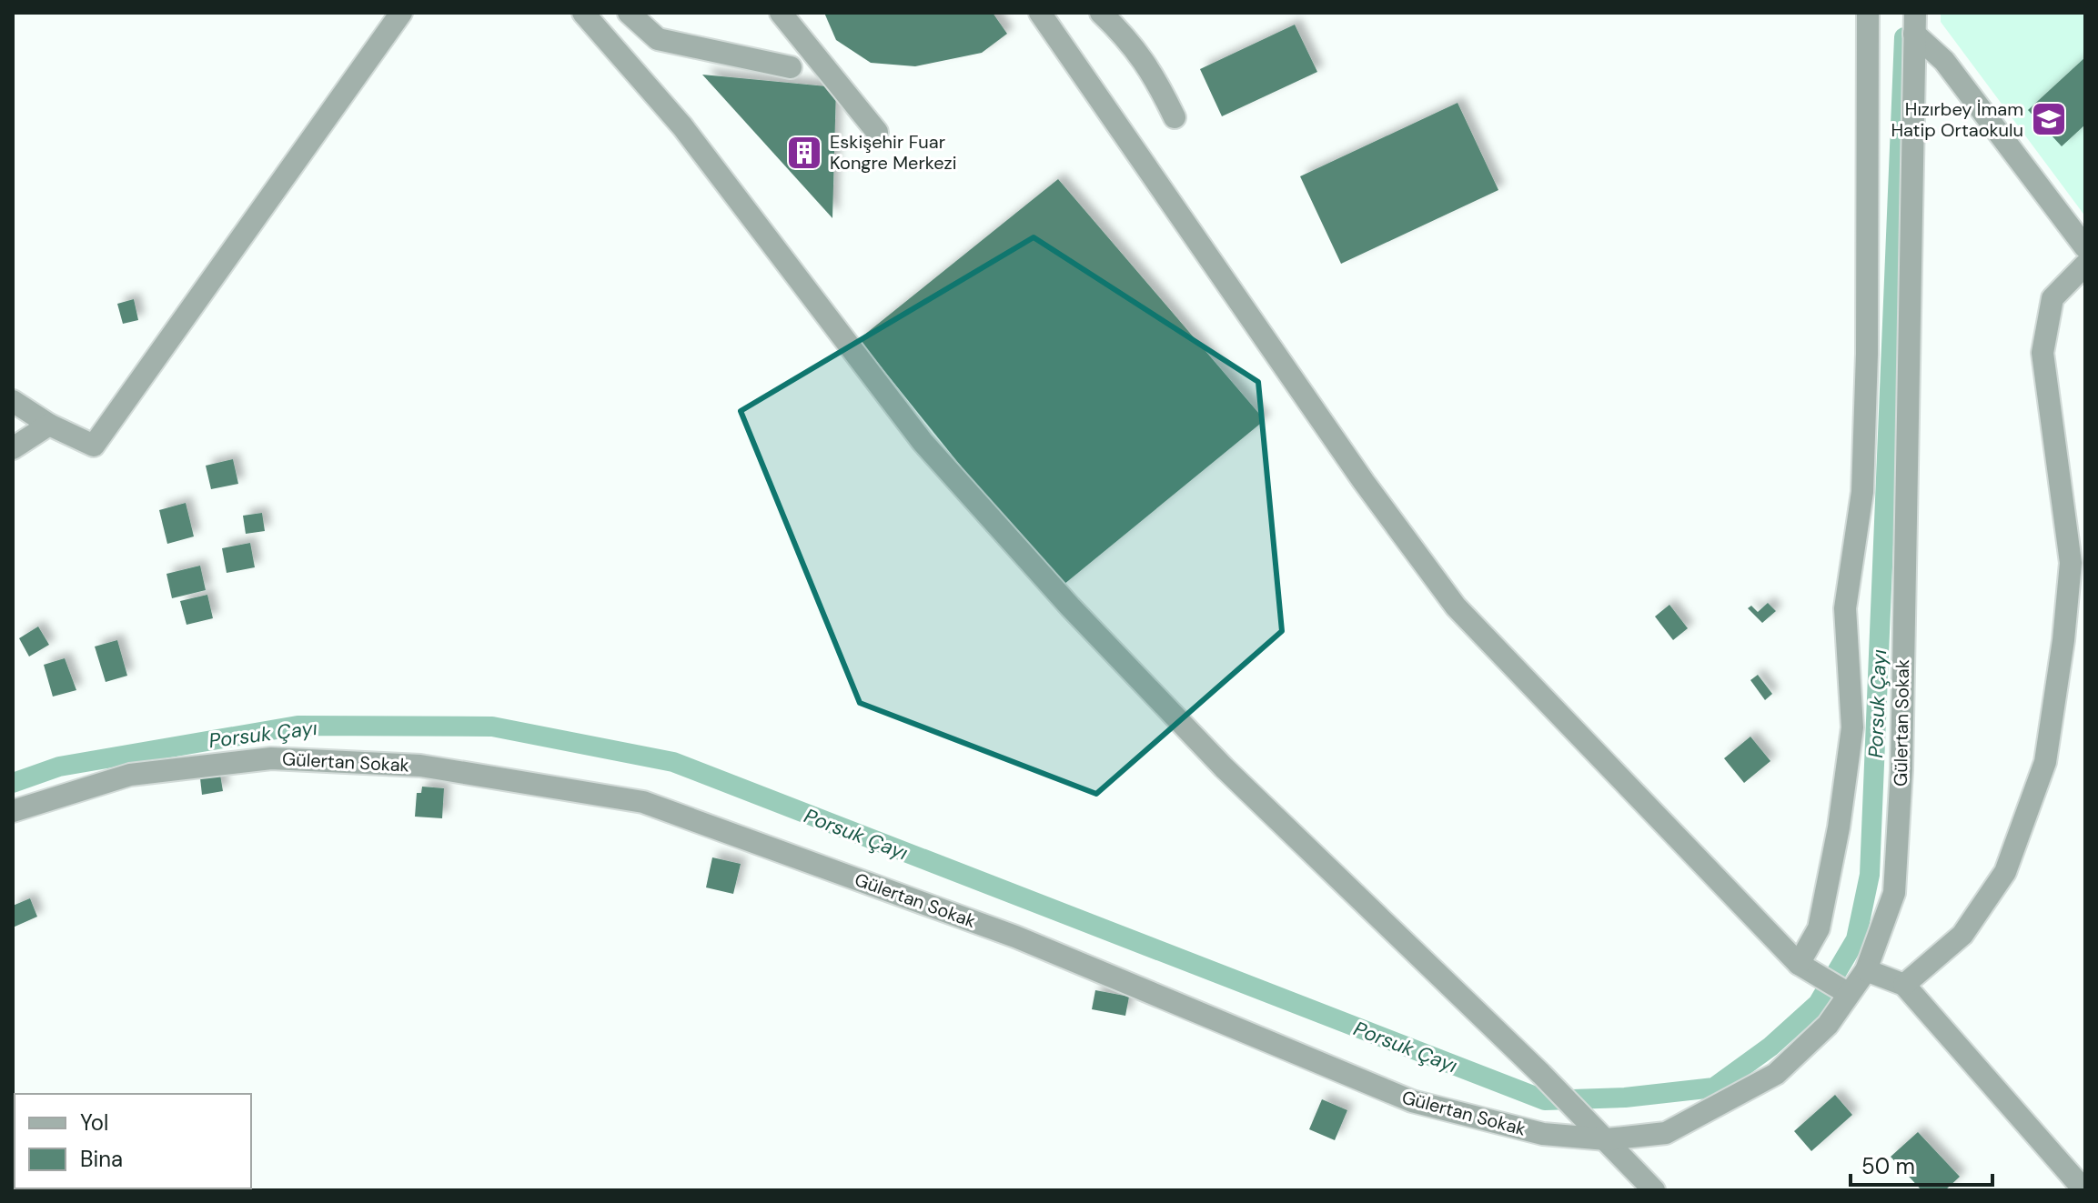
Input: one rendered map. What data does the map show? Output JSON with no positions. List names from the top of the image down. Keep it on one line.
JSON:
{"streets":{"street":["Gülertan Sokak"]},"water":["Porsuk Çayı"],"places":{"school or university":["Hızırbey İmam Hatip Ortaokulu"],"building":["Eskişehir Fuar Kongre Merkezi"]},"legend":["Yol","Bina"],"scale_bar":"50 m"}
